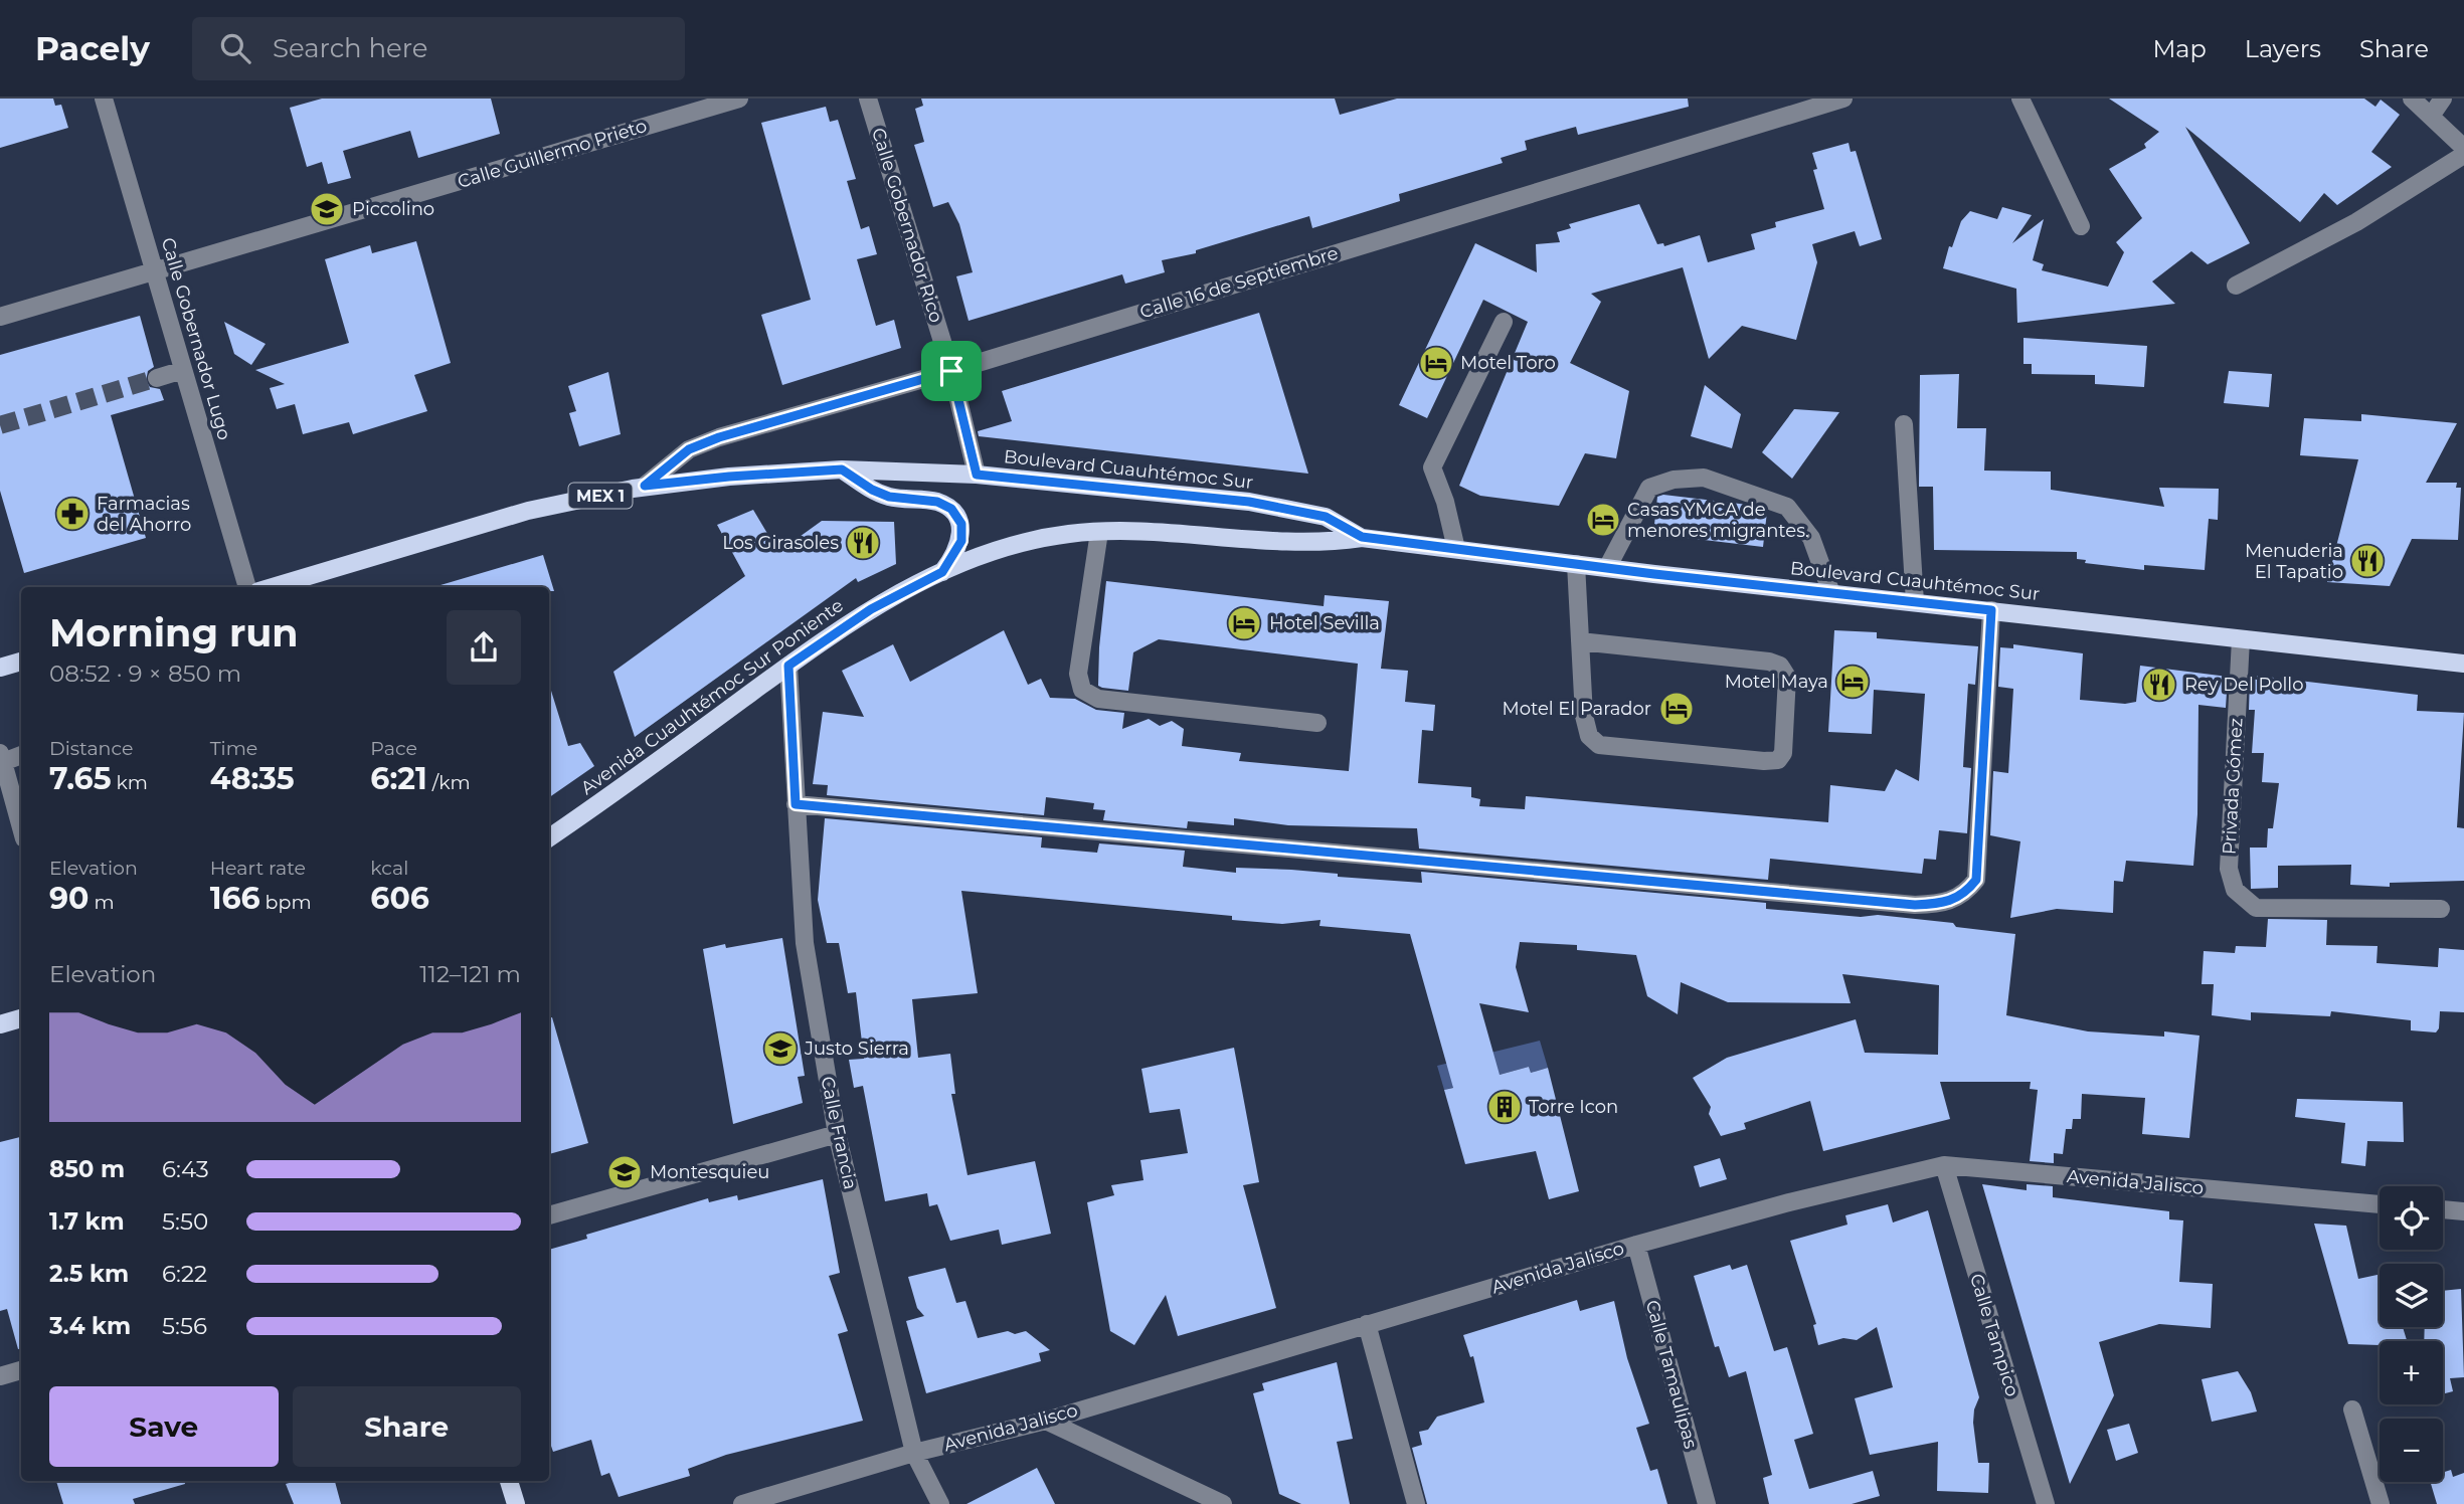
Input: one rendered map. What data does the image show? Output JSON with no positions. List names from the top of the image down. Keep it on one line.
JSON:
{"streets":{"main road":["Boulevard Cuauhtémoc Sur","MEX 1","Avenida Cuauhtémoc Sur Poniente"],"street":["Calle Guillermo Prieto","Calle Gobernador Rico","Calle 16 de Septiembre","Calle Gobernador Lugo","Privada Gómez","Calle Francia","Avenida Jalisco","Calle Tampico","Calle Tamaulipas"]},"crossings":[["Calle Guillermo Prieto","Calle Gobernador Lugo"],["Calle Gobernador Rico","Calle 16 de Septiembre"],["Calle Gobernador Rico","Boulevard Cuauhtémoc Sur"],["Calle 16 de Septiembre","MEX 1"],["Boulevard Cuauhtémoc Sur","MEX 1"],["Boulevard Cuauhtémoc Sur","Avenida Cuauhtémoc Sur Poniente"],["Boulevard Cuauhtémoc Sur","Privada Gómez"],["Avenida Cuauhtémoc Sur Poniente","Calle Francia"],["Calle Francia","Avenida Jalisco"],["Avenida Jalisco","Calle Tampico"],["Avenida Jalisco","Calle Tamaulipas"]],"places":{"school or university":["Piccolino","Justo Sierra","Montesquieu"],"hotel":["Motel Toro","Casas YMCA de menores migrantes.","Hotel Sevilla","Motel Maya","Motel El Parador"],"pharmacy":["Farmacias del Ahorro"],"restaurant":["Los Girasoles","Menuderia El Tapatio","Rey Del Pollo"],"building":["Torre Icon"]},"page":{"header":"Pacely","search":"Search here","nav":["Map","Layers","Share"],"heading":["Morning run","08:52 · 9 × 850 m"],"stats":[["Distance","7.65 km"],["Time","48:35"],["Pace","6:21 /km"],["Elevation","90 m"],["Heart rate","166 bpm"],["kcal","606"]],"chart":["Elevation","112–121 m"],"list":[{"name":"850 m","note":"6:43"},{"name":"1.7 km","note":"5:50"},{"name":"2.5 km","note":"6:22"},{"name":"3.4 km","note":"5:56"}],"map_buttons":["+","−"],"buttons":["Save","Share"]}}
